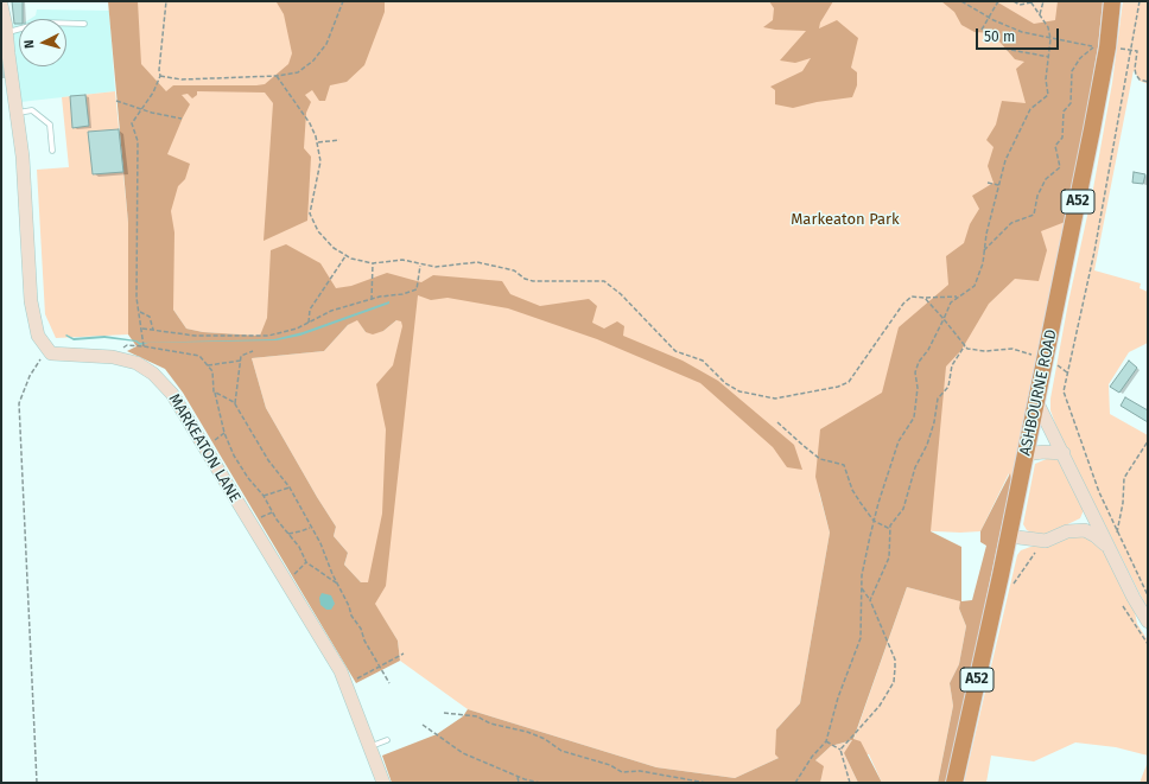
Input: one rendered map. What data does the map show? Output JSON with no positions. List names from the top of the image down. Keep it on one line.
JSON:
{"streets":{"highway":["A52","ASHBOURNE ROAD"],"street":["MARKEATON LANE"]},"parks":["Markeaton Park"],"scale_bar":"50 m","north":"left"}
